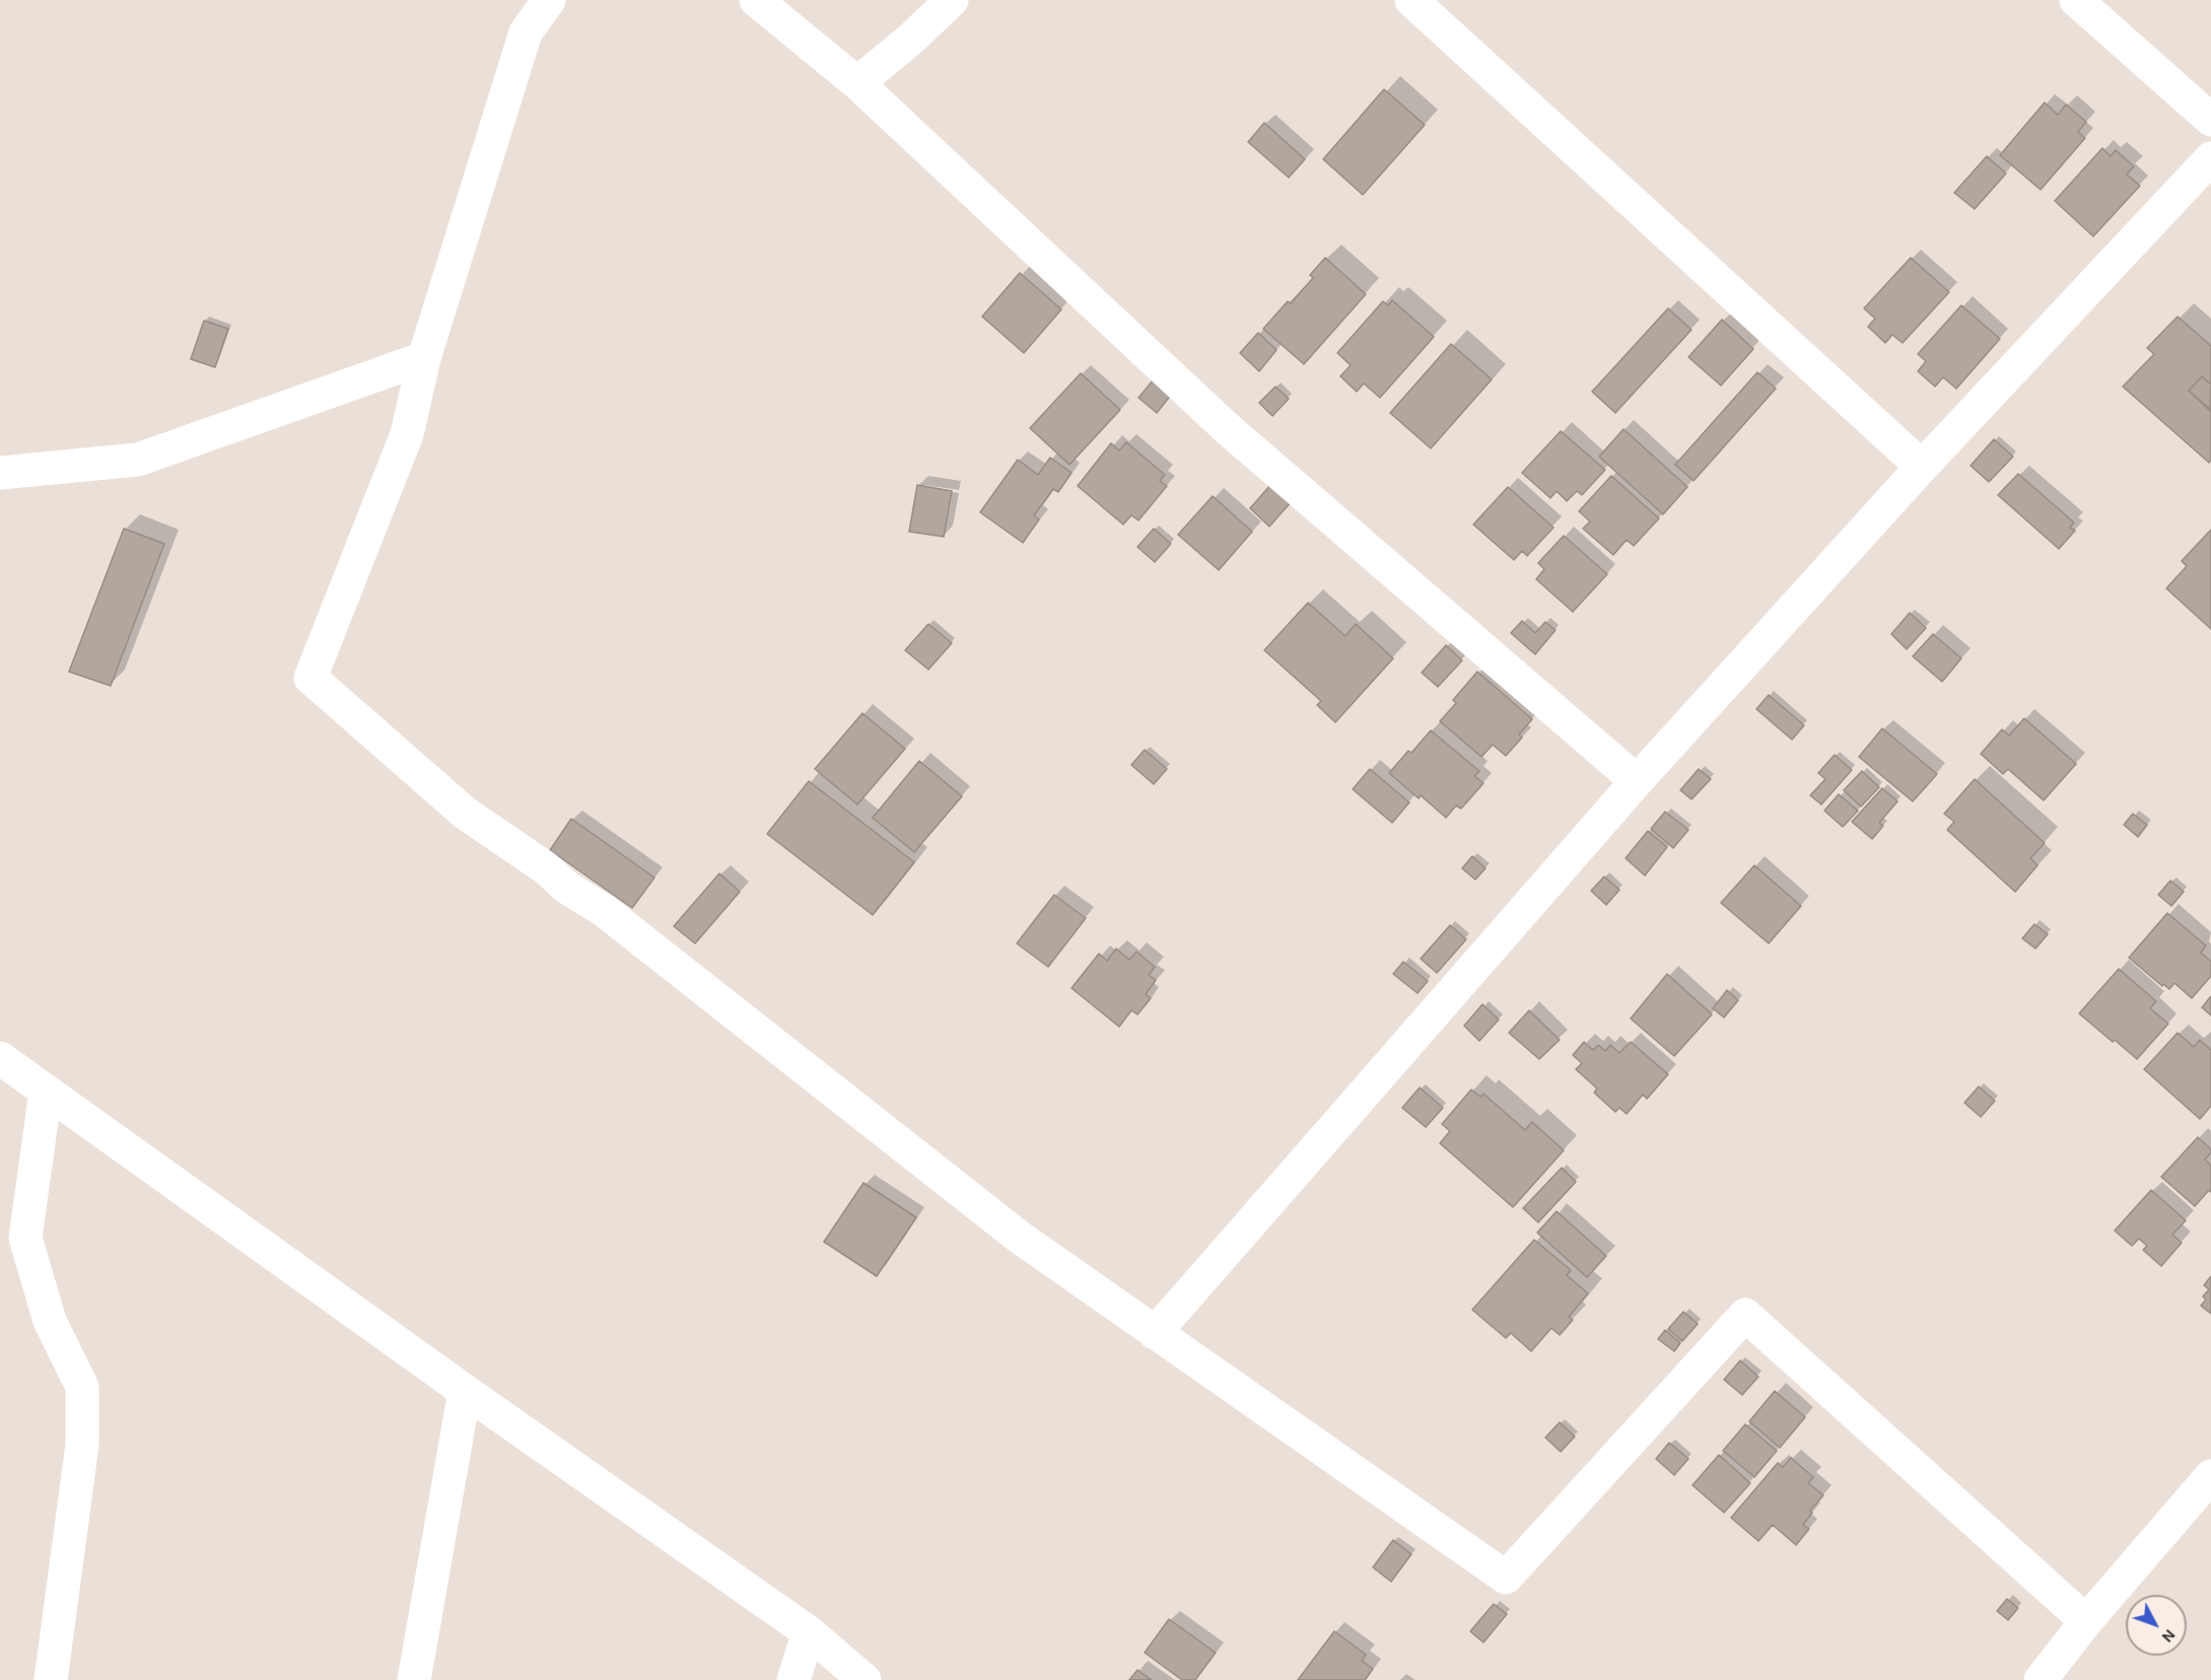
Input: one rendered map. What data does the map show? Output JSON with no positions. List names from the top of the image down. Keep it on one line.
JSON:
{"north":"bottom right"}
